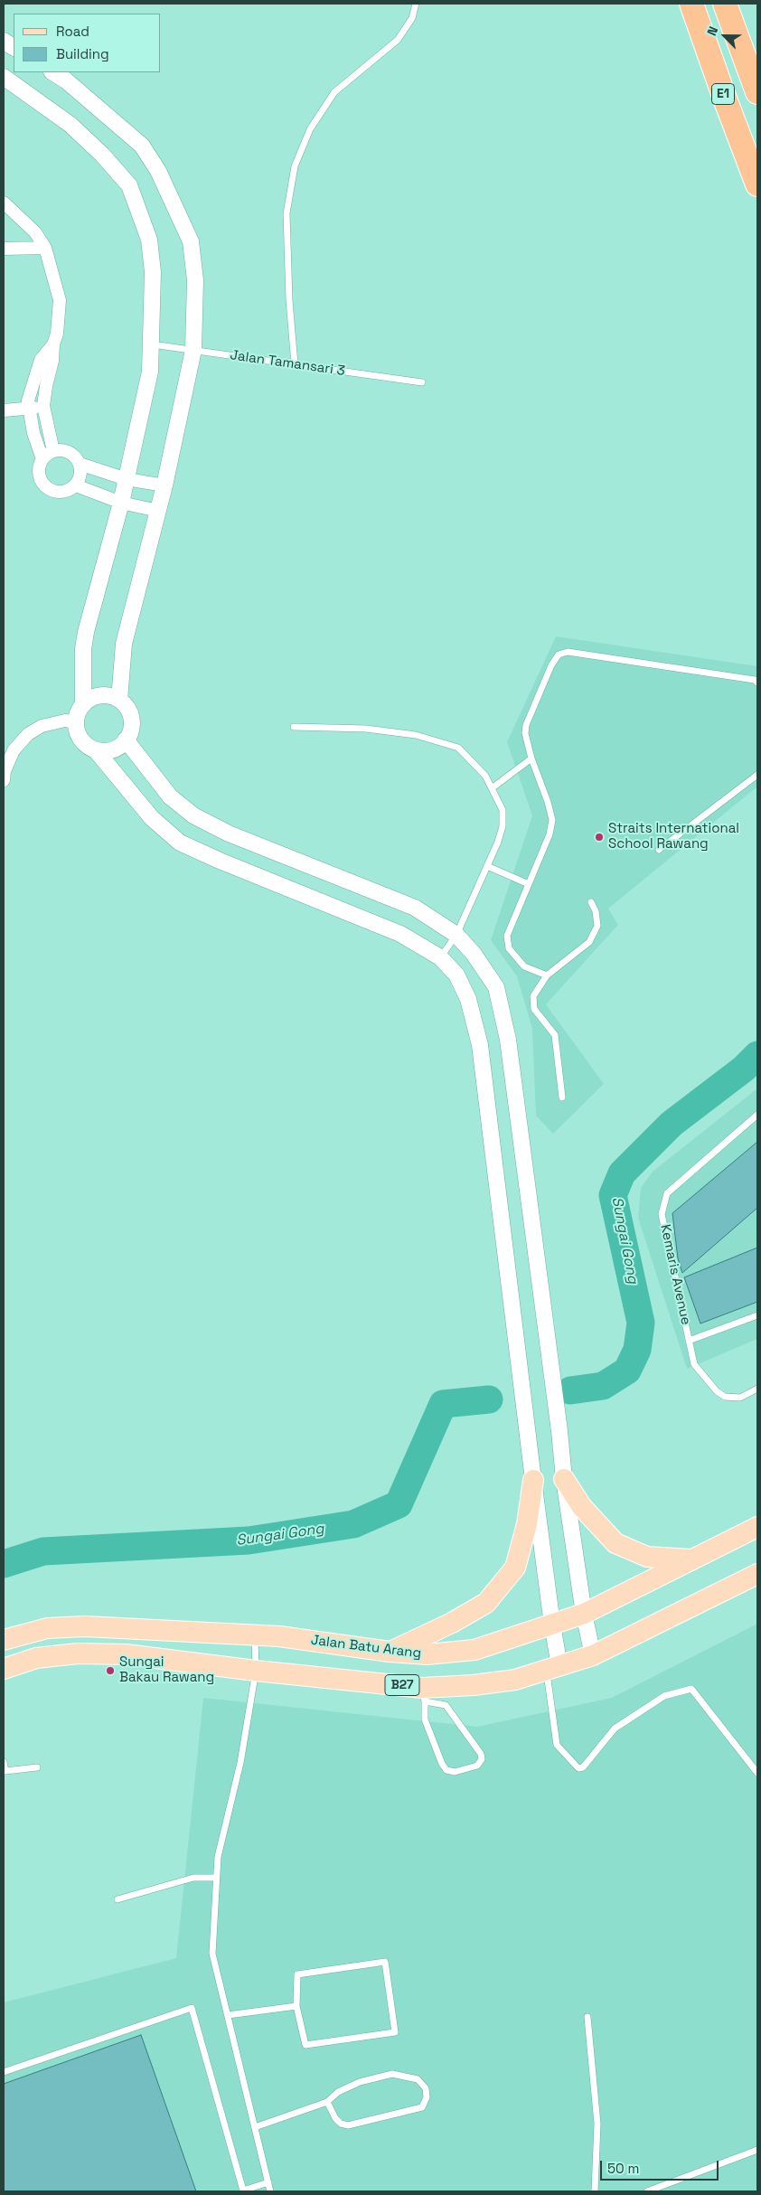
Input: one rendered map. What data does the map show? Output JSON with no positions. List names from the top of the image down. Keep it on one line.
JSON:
{"streets":{"highway":["E1"],"main road":["Jalan Batu Arang","B27"],"lane":["Jalan Tamansari 3","Kemaris Avenue"]},"water":["Sungai Gong"],"places":["Straits International School Rawang","Sungai Bakau Rawang"],"legend":["Road","Building"],"scale_bar":"50 m","north":"top left"}
